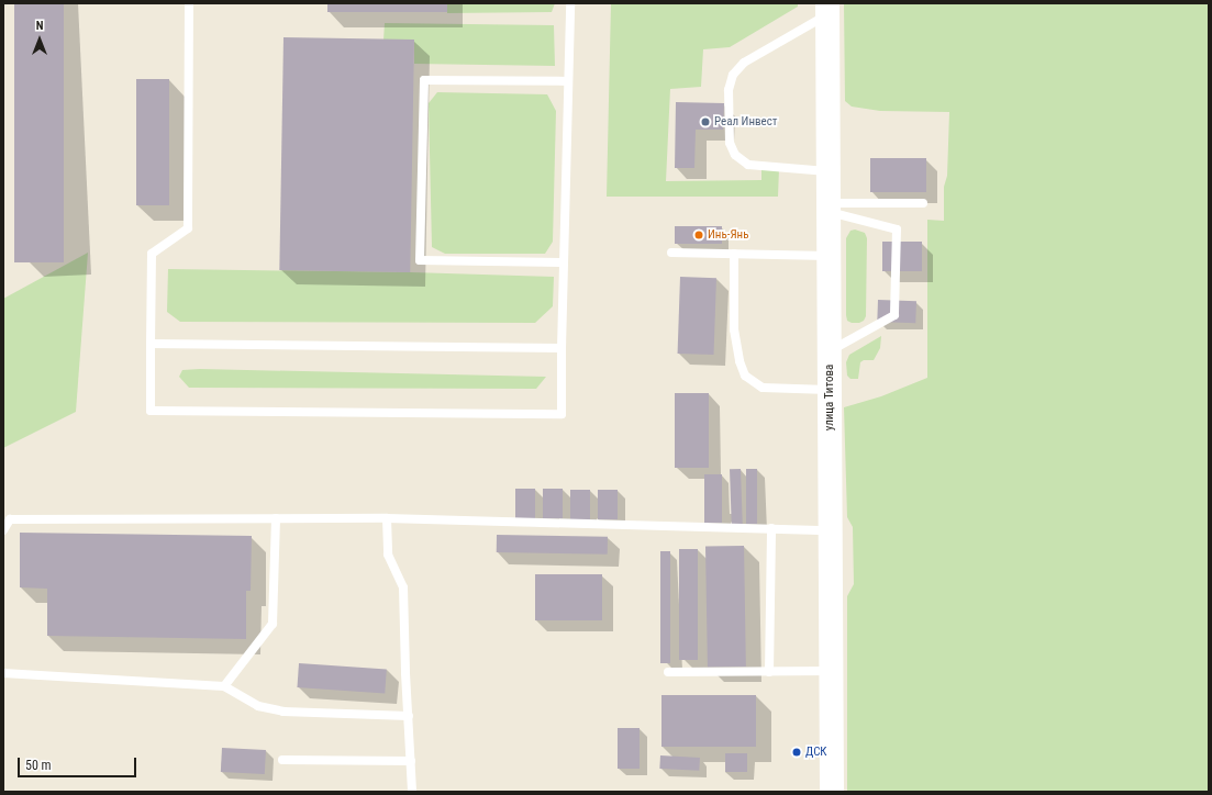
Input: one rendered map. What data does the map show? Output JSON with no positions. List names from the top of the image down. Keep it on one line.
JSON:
{"streets":{"main road":["улица Титова"]},"places":["Реал Инвест","Инь-Янь","ДСК"],"scale_bar":"50 m","north":"top"}
